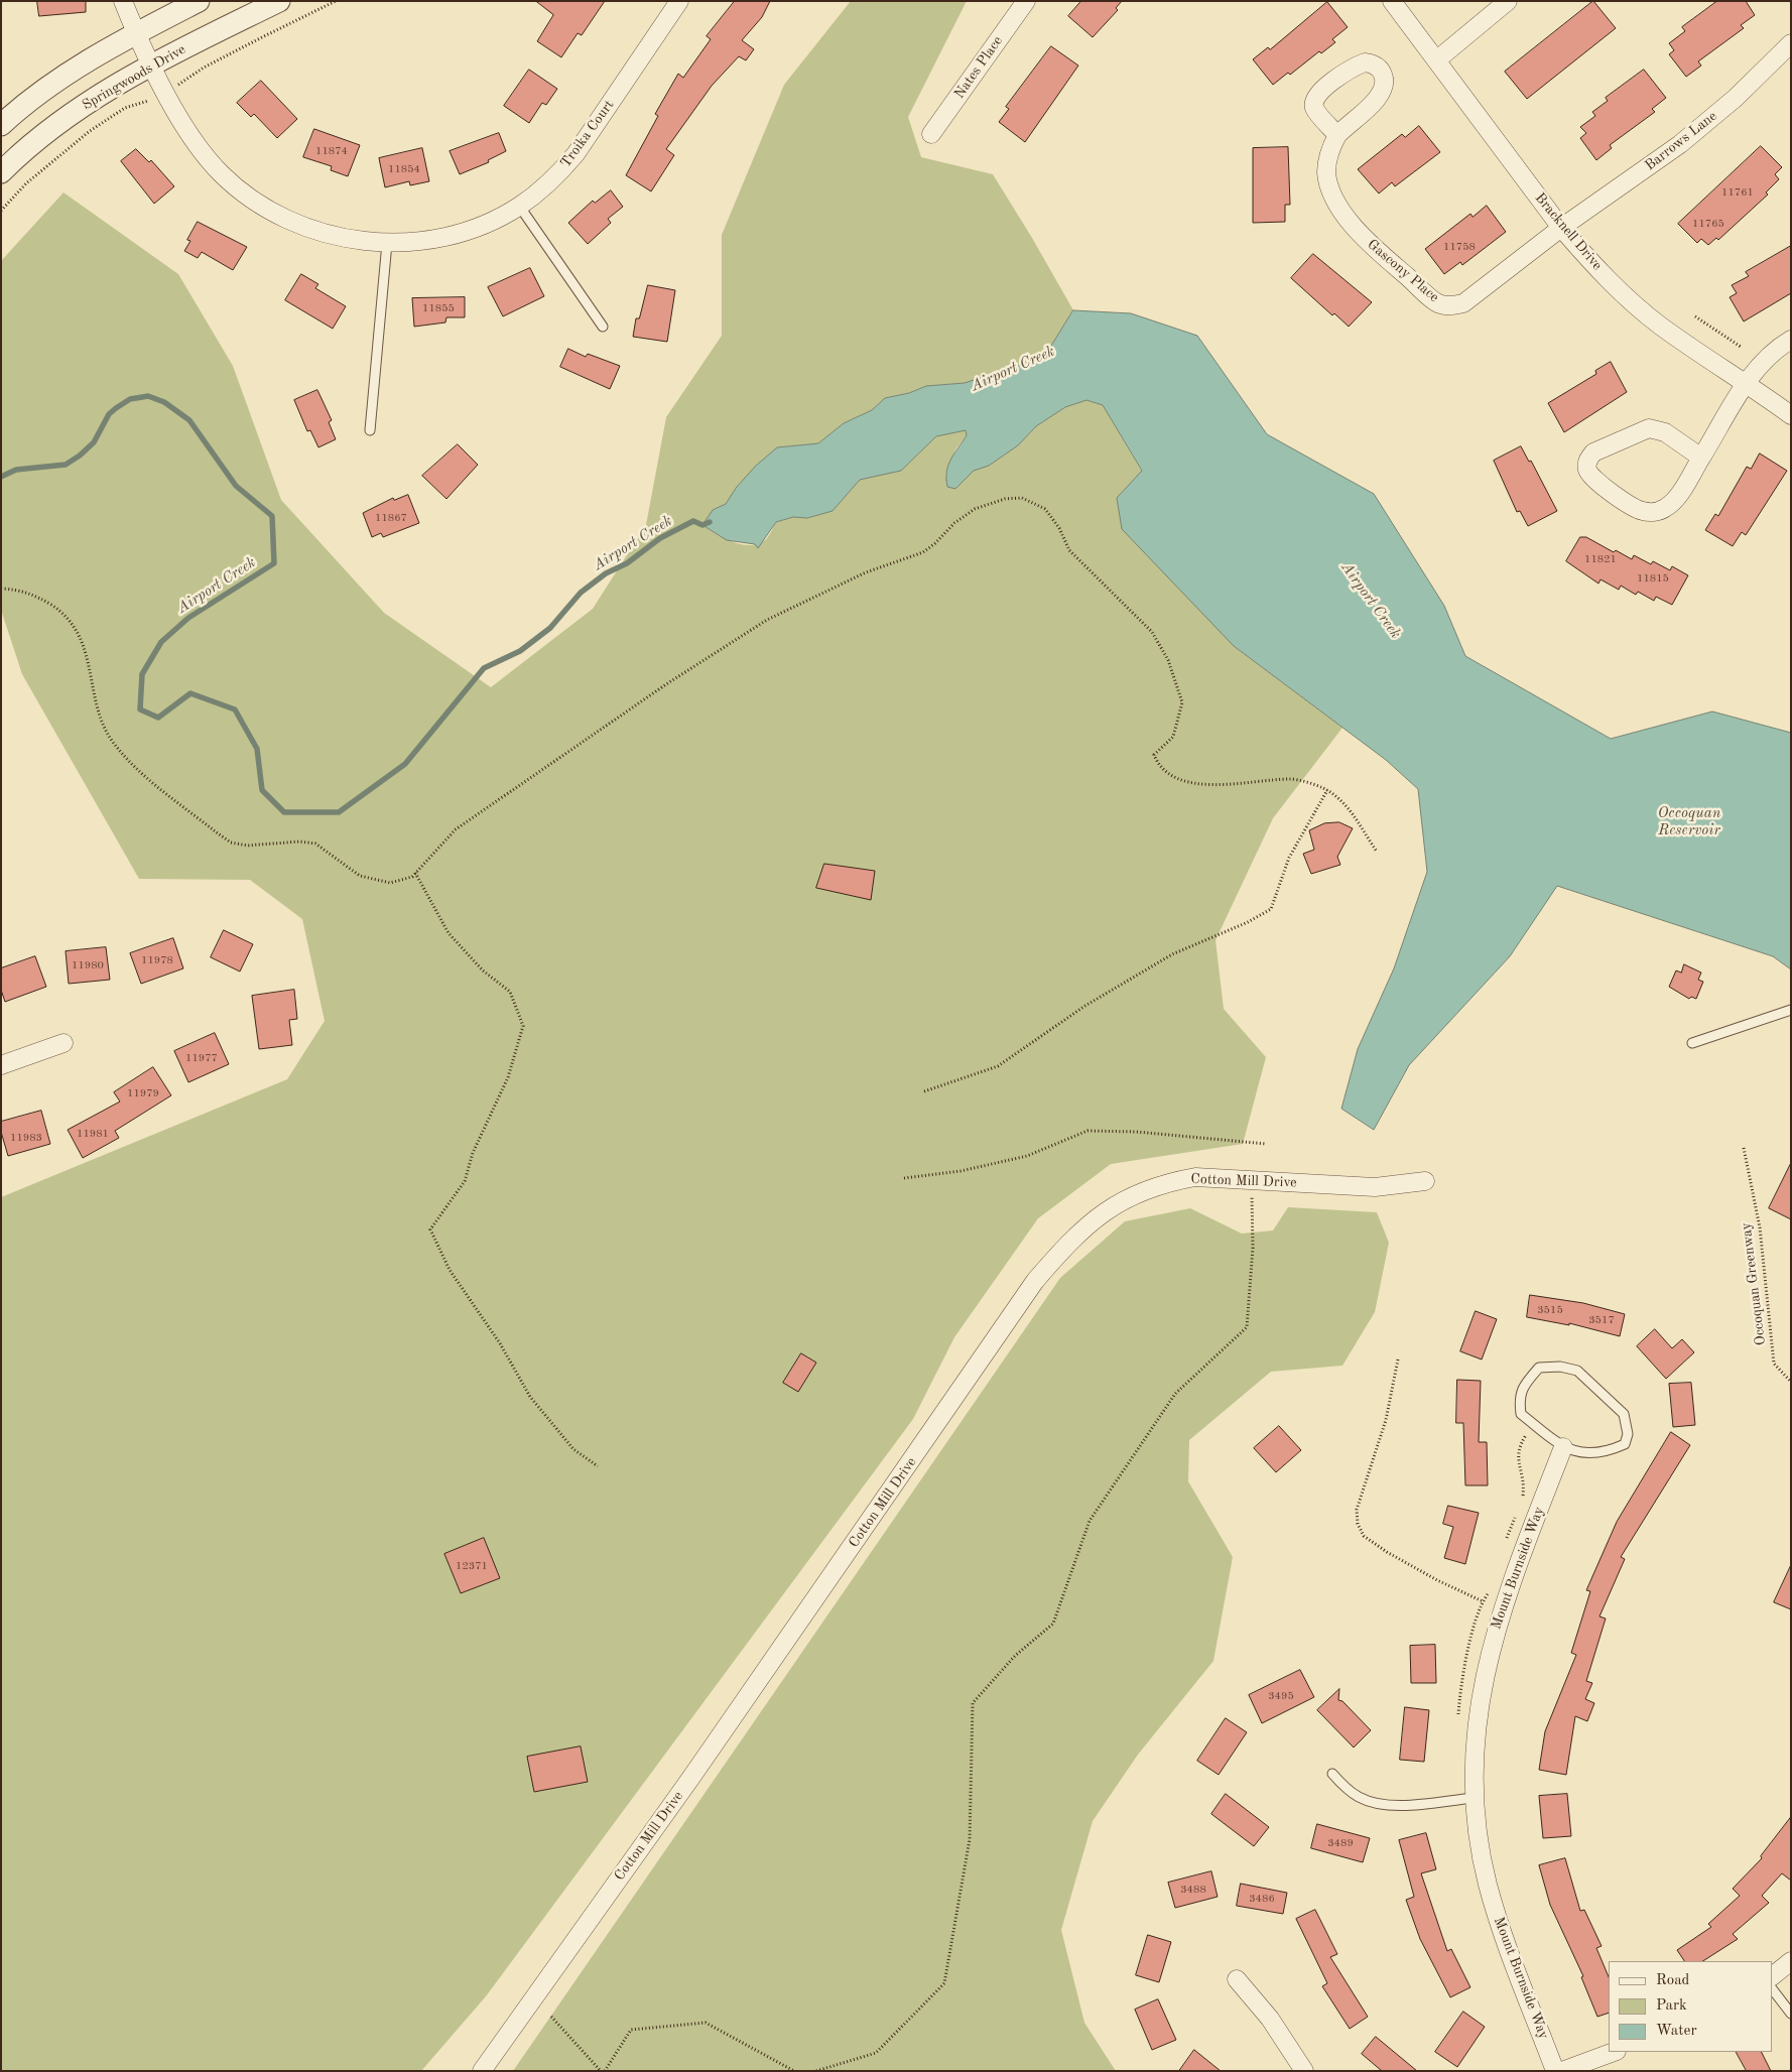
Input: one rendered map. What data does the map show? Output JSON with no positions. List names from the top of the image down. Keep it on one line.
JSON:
{"streets":{"street":["Nates Place","Springwoods Drive","Troika Court","Barrows Lane","Bracknell Drive","Gascony Place","Cotton Mill Drive","Mount Burnside Way"],"path":["Occoquan Greenway"]},"crossings":[["Springwoods Drive","Troika Court"],["Barrows Lane","Bracknell Drive"],["Barrows Lane","Gascony Place"],["Bracknell Drive","Gascony Place"]],"water":["Airport Creek","Occoquan Reservoir"],"house_numbers":["11874","11854","11761","11765","11758","11855","11867","11821","11815","11978","11980","11977","11979","11981","11983","3515","3517","12371","3495","3489","3488","3486"],"legend":["Road","Park","Water"]}
